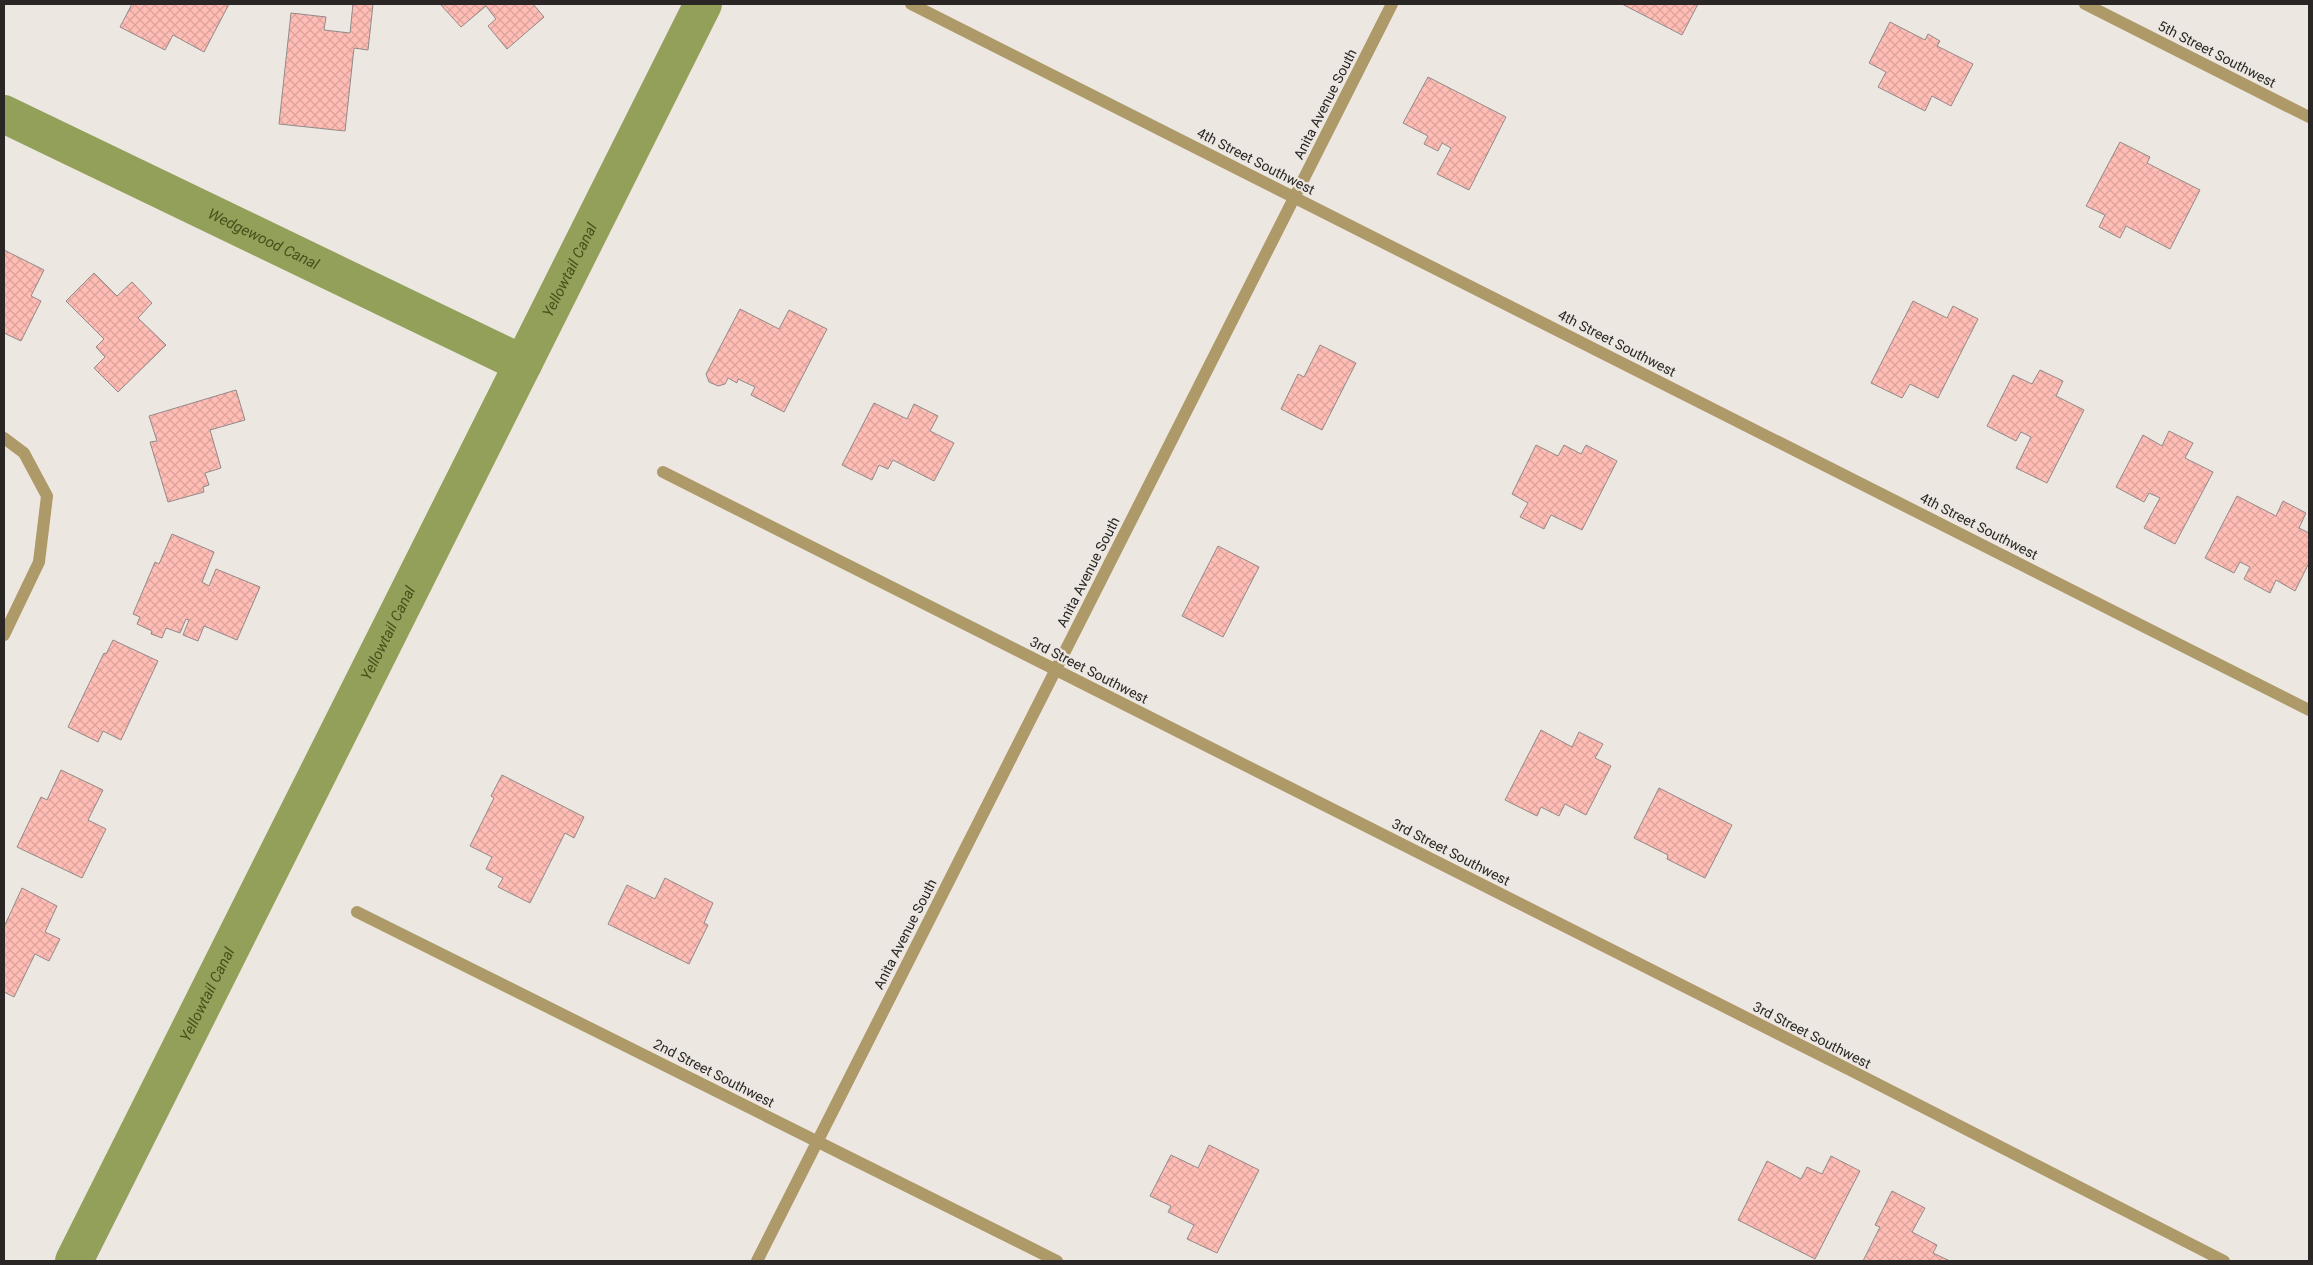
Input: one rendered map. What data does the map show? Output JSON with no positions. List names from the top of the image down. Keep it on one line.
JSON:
{"streets":{"street":["5th Street Southwest","Anita Avenue South","4th Street Southwest","3rd Street Southwest","2nd Street Southwest"]},"crossings":[["Anita Avenue South","4th Street Southwest"],["Anita Avenue South","3rd Street Southwest"],["Anita Avenue South","2nd Street Southwest"]],"water":["Wedgewood Canal","Yellowtail Canal"]}
